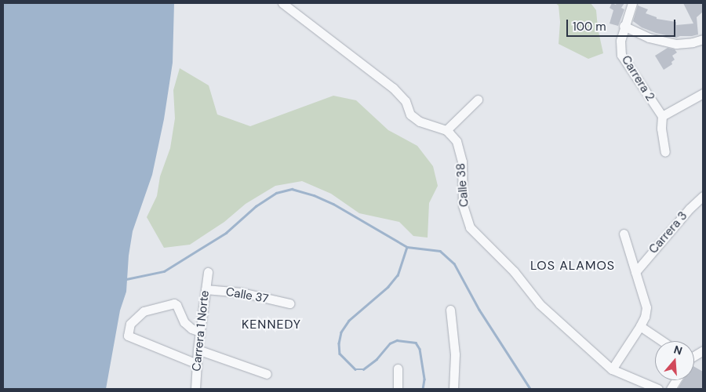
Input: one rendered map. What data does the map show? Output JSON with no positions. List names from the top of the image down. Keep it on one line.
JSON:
{"streets":{"street":["Carrera 2","Calle 38","Carrera 3","Calle 37","Carrera 1 Norte"]},"crossings":[["Calle 37","Carrera 1 Norte"]],"districts":["LOS ALAMOS","KENNEDY"],"scale_bar":"100 m","north":"top"}
